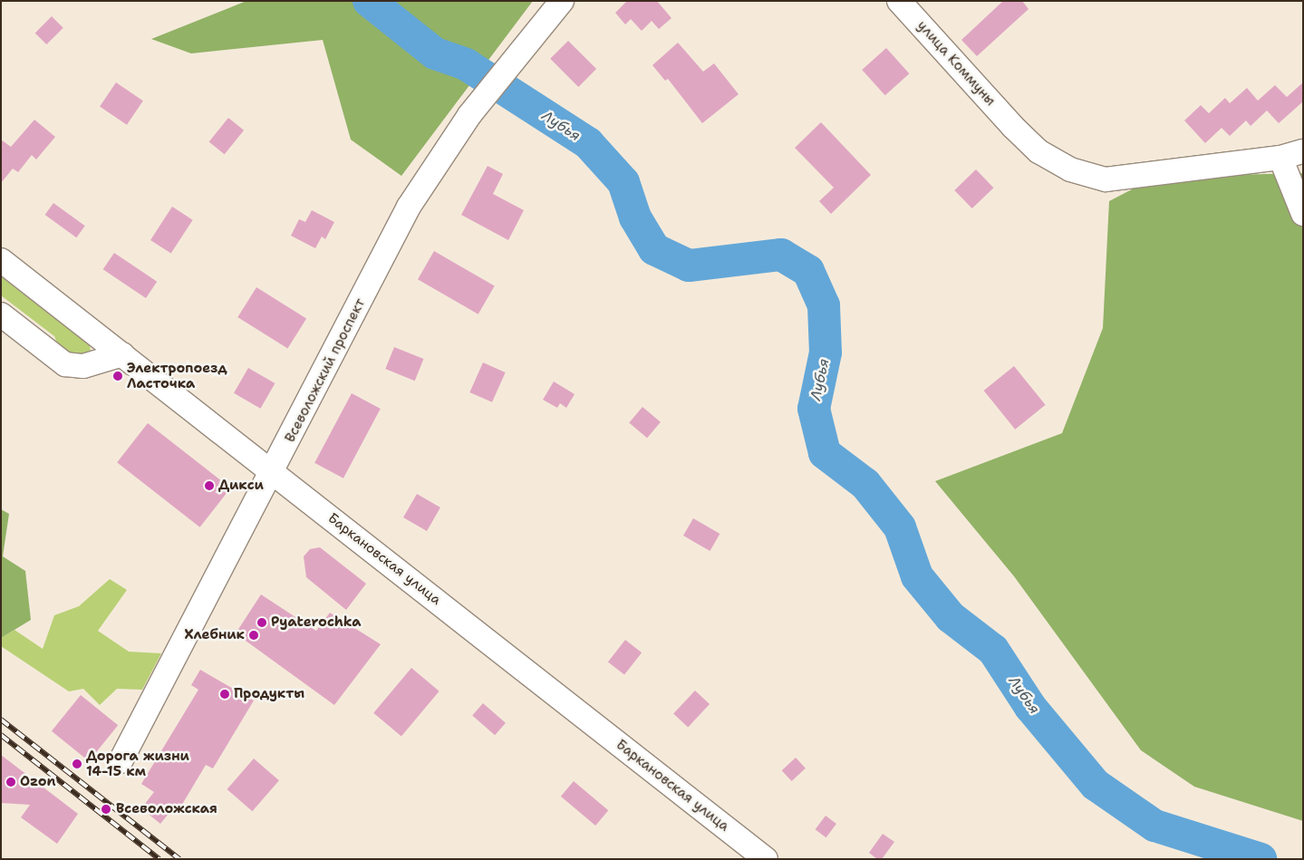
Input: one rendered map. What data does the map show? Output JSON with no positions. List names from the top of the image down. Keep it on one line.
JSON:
{"streets":{"street":["улица Коммуны","Всеволожский проспект","Баркановская улица"]},"crossings":[["Всеволожский проспект","Баркановская улица"]],"water":["Лубья"],"places":["Электропоезд Ласточка","Дикси","Pyaterochka","Хлебник","Продукты","Дорога жизни 14-15 км","Ozon","Всеволожская"]}
